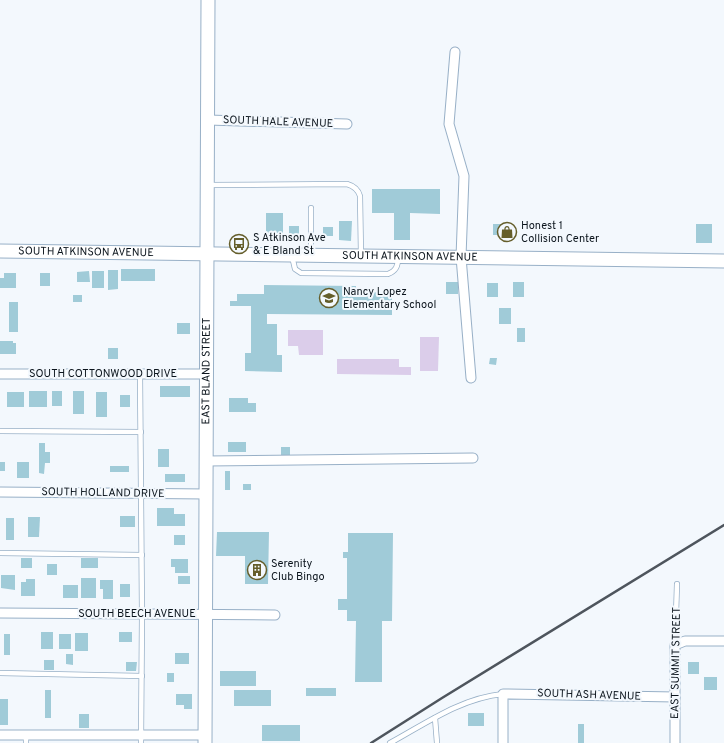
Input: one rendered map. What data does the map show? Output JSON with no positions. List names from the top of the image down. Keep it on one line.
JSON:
{"streets":{"street":["SOUTH HALE AVENUE","SOUTH ATKINSON AVENUE","EAST BLAND STREET","SOUTH COTTONWOOD DRIVE","SOUTH HOLLAND DRIVE","SOUTH BEECH AVENUE","EAST SUMMIT STREET","SOUTH ASH AVENUE"]},"crossings":[["SOUTH HALE AVENUE","EAST BLAND STREET"],["SOUTH ATKINSON AVENUE","EAST BLAND STREET"],["EAST BLAND STREET","SOUTH COTTONWOOD DRIVE"],["EAST BLAND STREET","SOUTH HOLLAND DRIVE"],["EAST BLAND STREET","SOUTH BEECH AVENUE"],["EAST SUMMIT STREET","SOUTH ASH AVENUE"]],"places":{"shop":["Honest 1 Collision Center"],"bus stop":["S Atkinson Ave & E Bland St"],"school or university":["Nancy Lopez Elementary School"],"building":["Serenity Club Bingo"]}}
